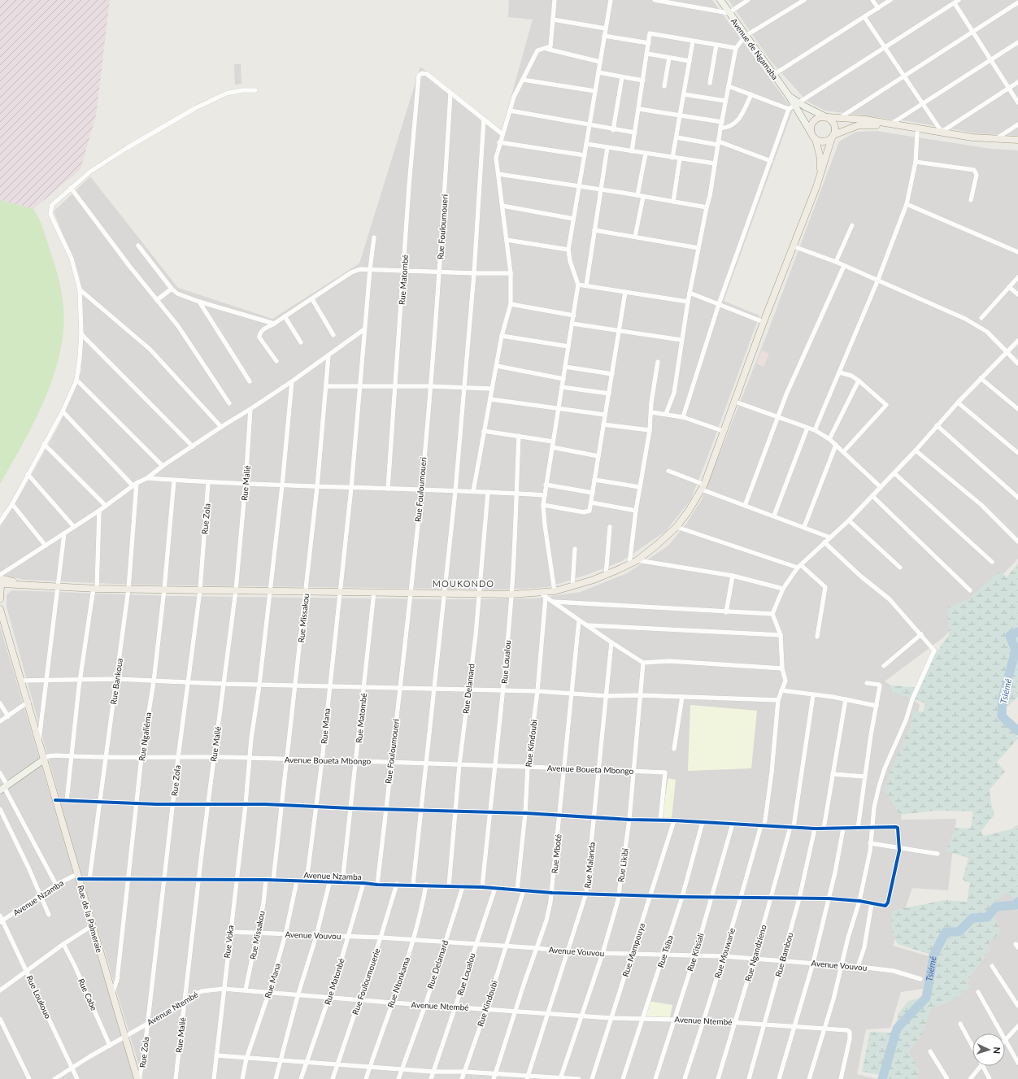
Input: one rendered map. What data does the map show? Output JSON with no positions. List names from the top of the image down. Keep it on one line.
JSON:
{"streets":{"main road":["Avenue de Ngamaba","Avenue Boueta Mbongo","Rue de la Palmeraie"],"street":["Rue Fouloumoueri","Rue Matombé","Rue Malié","Rue Zola","Rue Missakou","Rue Loualou","Rue Bankoua","Rue Delamard","Rue Mana","Rue Ngaliéma","Rue Kindoubi","Rue Mboté","Rue Malanda","Rue Likibi","Avenue Nzamba","Avenue Vouvou","Rue Voka","Rue Mampouya","Rue Tsiba","Rue Kitsiali","Rue Mouwarie","Rue Ngandzieno","Rue Bambou","Rue Matonbé","Rue Fouloumouerie","Rue Ntonkama","Rue Cabe","Rue Loukouo","Avenue Ntembé"]},"crossings":[["Rue Fouloumoueri","Rue Matombé"],["Rue Fouloumoueri","Avenue Boueta Mbongo"],["Rue Fouloumoueri","Avenue Nzamba"],["Rue Matombé","Avenue Boueta Mbongo"],["Rue Matombé","Avenue Nzamba"],["Rue Malié","Avenue Boueta Mbongo"],["Rue Malié","Avenue Nzamba"],["Rue Malié","Avenue Ntembé"],["Rue Zola","Avenue Boueta Mbongo"],["Rue Zola","Avenue Nzamba"],["Rue Zola","Rue de la Palmeraie"],["Rue Zola","Avenue Ntembé"],["Rue Missakou","Avenue Boueta Mbongo"],["Rue Missakou","Avenue Nzamba"],["Rue Missakou","Avenue Vouvou"],["Rue Missakou","Avenue Ntembé"],["Rue Loualou","Avenue Boueta Mbongo"],["Rue Loualou","Avenue Nzamba"],["Rue Loualou","Avenue Vouvou"],["Rue Loualou","Avenue Ntembé"],["Rue Bankoua","Avenue Boueta Mbongo"],["Rue Bankoua","Avenue Nzamba"],["Rue Delamard","Avenue Boueta Mbongo"],["Rue Delamard","Avenue Nzamba"],["Rue Delamard","Avenue Vouvou"],["Rue Delamard","Avenue Ntembé"],["Rue Mana","Avenue Boueta Mbongo"],["Rue Mana","Avenue Nzamba"],["Rue Mana","Avenue Vouvou"],["Rue Mana","Avenue Ntembé"],["Rue Ngaliéma","Avenue Boueta Mbongo"],["Rue Ngaliéma","Avenue Nzamba"],["Rue Ngaliéma","Rue de la Palmeraie"],["Rue Kindoubi","Avenue Boueta Mbongo"],["Rue Kindoubi","Avenue Nzamba"],["Rue Kindoubi","Avenue Vouvou"],["Rue Kindoubi","Avenue Ntembé"],["Avenue Boueta Mbongo","Rue Mboté"],["Avenue Boueta Mbongo","Rue Malanda"],["Avenue Boueta Mbongo","Rue Likibi"],["Avenue Boueta Mbongo","Rue de la Palmeraie"],["Avenue Boueta Mbongo","Rue Voka"],["Rue Mboté","Avenue Nzamba"],["Rue Mboté","Avenue Vouvou"],["Rue Mboté","Avenue Ntembé"],["Rue Malanda","Avenue Nzamba"],["Rue Malanda","Avenue Vouvou"],["Rue Malanda","Avenue Ntembé"],["Rue Likibi","Avenue Nzamba"],["Rue Likibi","Avenue Vouvou"],["Rue Likibi","Avenue Ntembé"],["Avenue Nzamba","Rue de la Palmeraie"],["Avenue Nzamba","Rue Voka"],["Avenue Nzamba","Rue Mampouya"],["Avenue Nzamba","Rue Tsiba"],["Avenue Nzamba","Rue Kitsiali"],["Avenue Nzamba","Rue Mouwarie"],["Avenue Nzamba","Rue Ngandzieno"],["Avenue Nzamba","Rue Bambou"],["Avenue Nzamba","Rue Matonbé"],["Avenue Nzamba","Rue Fouloumouerie"],["Avenue Nzamba","Rue Ntonkama"],["Avenue Nzamba","Rue Loukouo"],["Rue de la Palmeraie","Avenue Ntembé"],["Avenue Vouvou","Rue Voka"],["Avenue Vouvou","Rue Mampouya"],["Avenue Vouvou","Rue Tsiba"],["Avenue Vouvou","Rue Kitsiali"],["Avenue Vouvou","Rue Mouwarie"],["Avenue Vouvou","Rue Ngandzieno"],["Avenue Vouvou","Rue Bambou"],["Avenue Vouvou","Rue Matonbé"],["Avenue Vouvou","Rue Fouloumouerie"],["Avenue Vouvou","Rue Ntonkama"],["Rue Voka","Avenue Ntembé"],["Rue Mampouya","Avenue Ntembé"],["Rue Tsiba","Avenue Ntembé"],["Rue Kitsiali","Avenue Ntembé"],["Rue Mouwarie","Avenue Ntembé"],["Rue Ngandzieno","Avenue Ntembé"],["Rue Bambou","Avenue Ntembé"],["Rue Matonbé","Avenue Ntembé"],["Rue Fouloumouerie","Avenue Ntembé"],["Rue Ntonkama","Avenue Ntembé"],["Rue Cabe","Avenue Ntembé"],["Rue Loukouo","Avenue Ntembé"]],"districts":["MOUKONDO"],"water":["Tsiémé"],"north":"right"}
